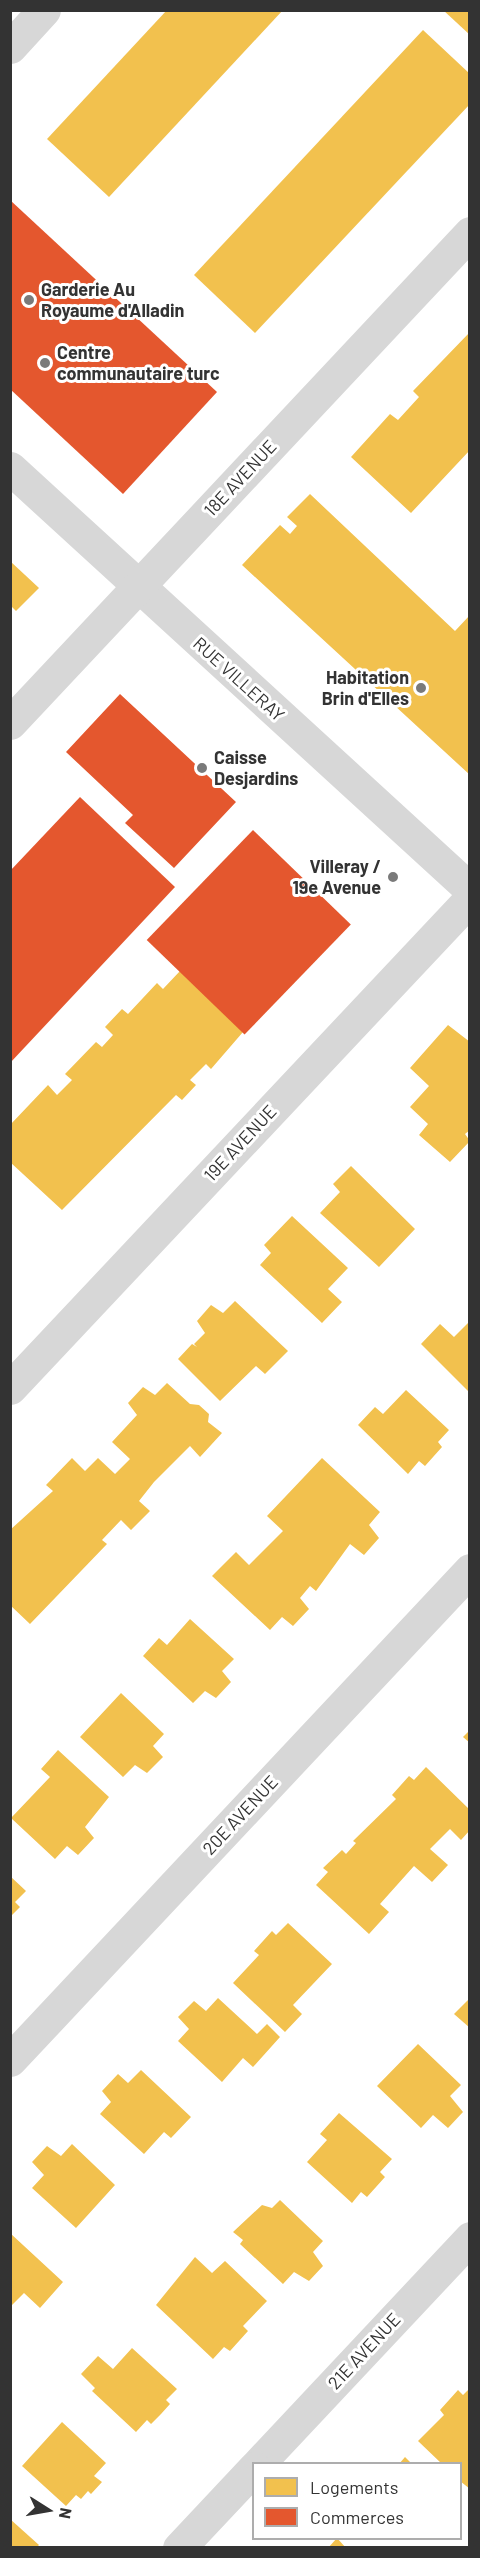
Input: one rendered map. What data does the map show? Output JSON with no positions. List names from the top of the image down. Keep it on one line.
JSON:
{"streets":{"street":["18E AVENUE","RUE VILLERAY","19E AVENUE","20E AVENUE","21E AVENUE"]},"crossings":[["18E AVENUE","RUE VILLERAY"]],"places":["Garderie Au Royaume d'Alladin","Centre communautaire turc","Habitation Brin d'Elles","Caisse Desjardins","Villeray / 19e Avenue"],"legend":["Logements","Commerces"],"north":"right"}
